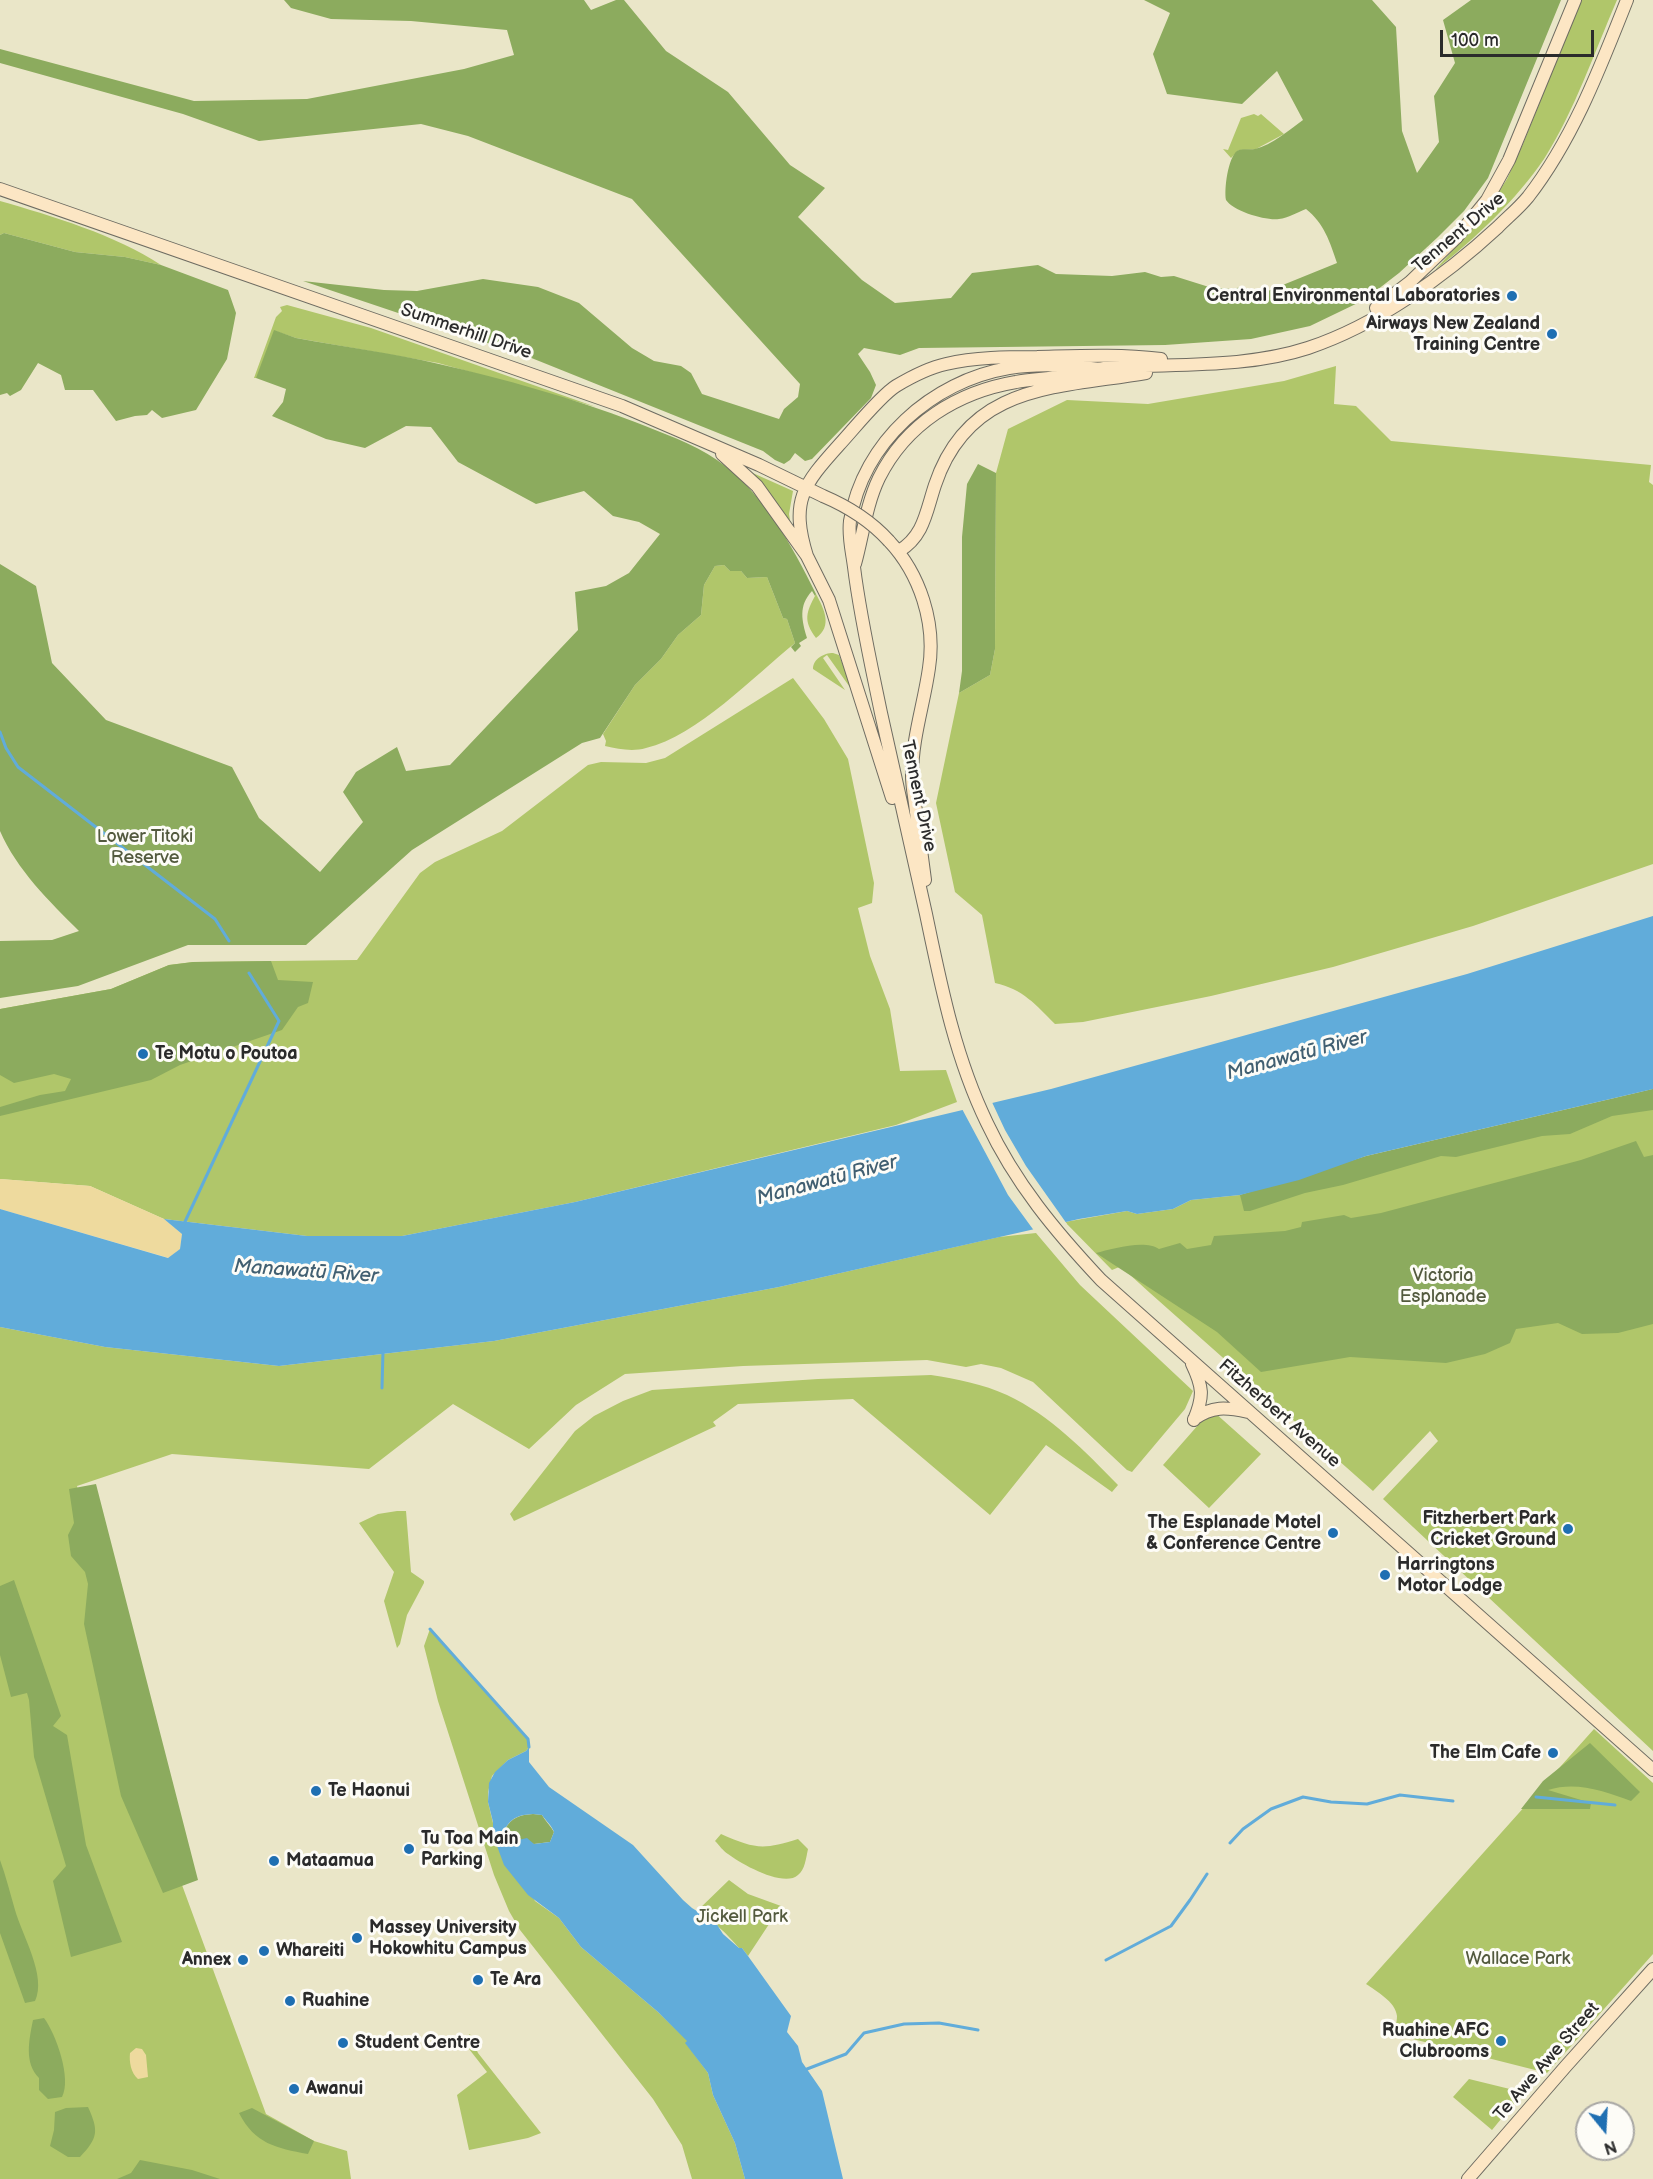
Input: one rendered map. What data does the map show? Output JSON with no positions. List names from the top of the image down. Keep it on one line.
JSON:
{"streets":{"main road":["Tennent Drive","Summerhill Drive","Fitzherbert Avenue","Te Awe Awe Street"]},"crossings":[["Tennent Drive","Summerhill Drive"],["Tennent Drive","Fitzherbert Avenue"]],"water":["Manawatū River"],"parks":["Lower Titoki Reserve","Victoria Esplanade","Jickell Park","Wallace Park"],"places":["Central Environmental Laboratories","Airways New Zealand Training Centre","Te Motu o Poutoa","Fitzherbert Park Cricket Ground","The Esplanade Motel & Conference Centre","Harringtons Motor Lodge","The Elm Cafe","Te Haonui","Tu Toa Main Parking","Mataamua","Massey University Hokowhitu Campus","Whareiti","Annex","Te Ara","Ruahine","Ruahine AFC Clubrooms","Student Centre","Awanui"],"scale_bar":"100 m","north":"bottom"}
